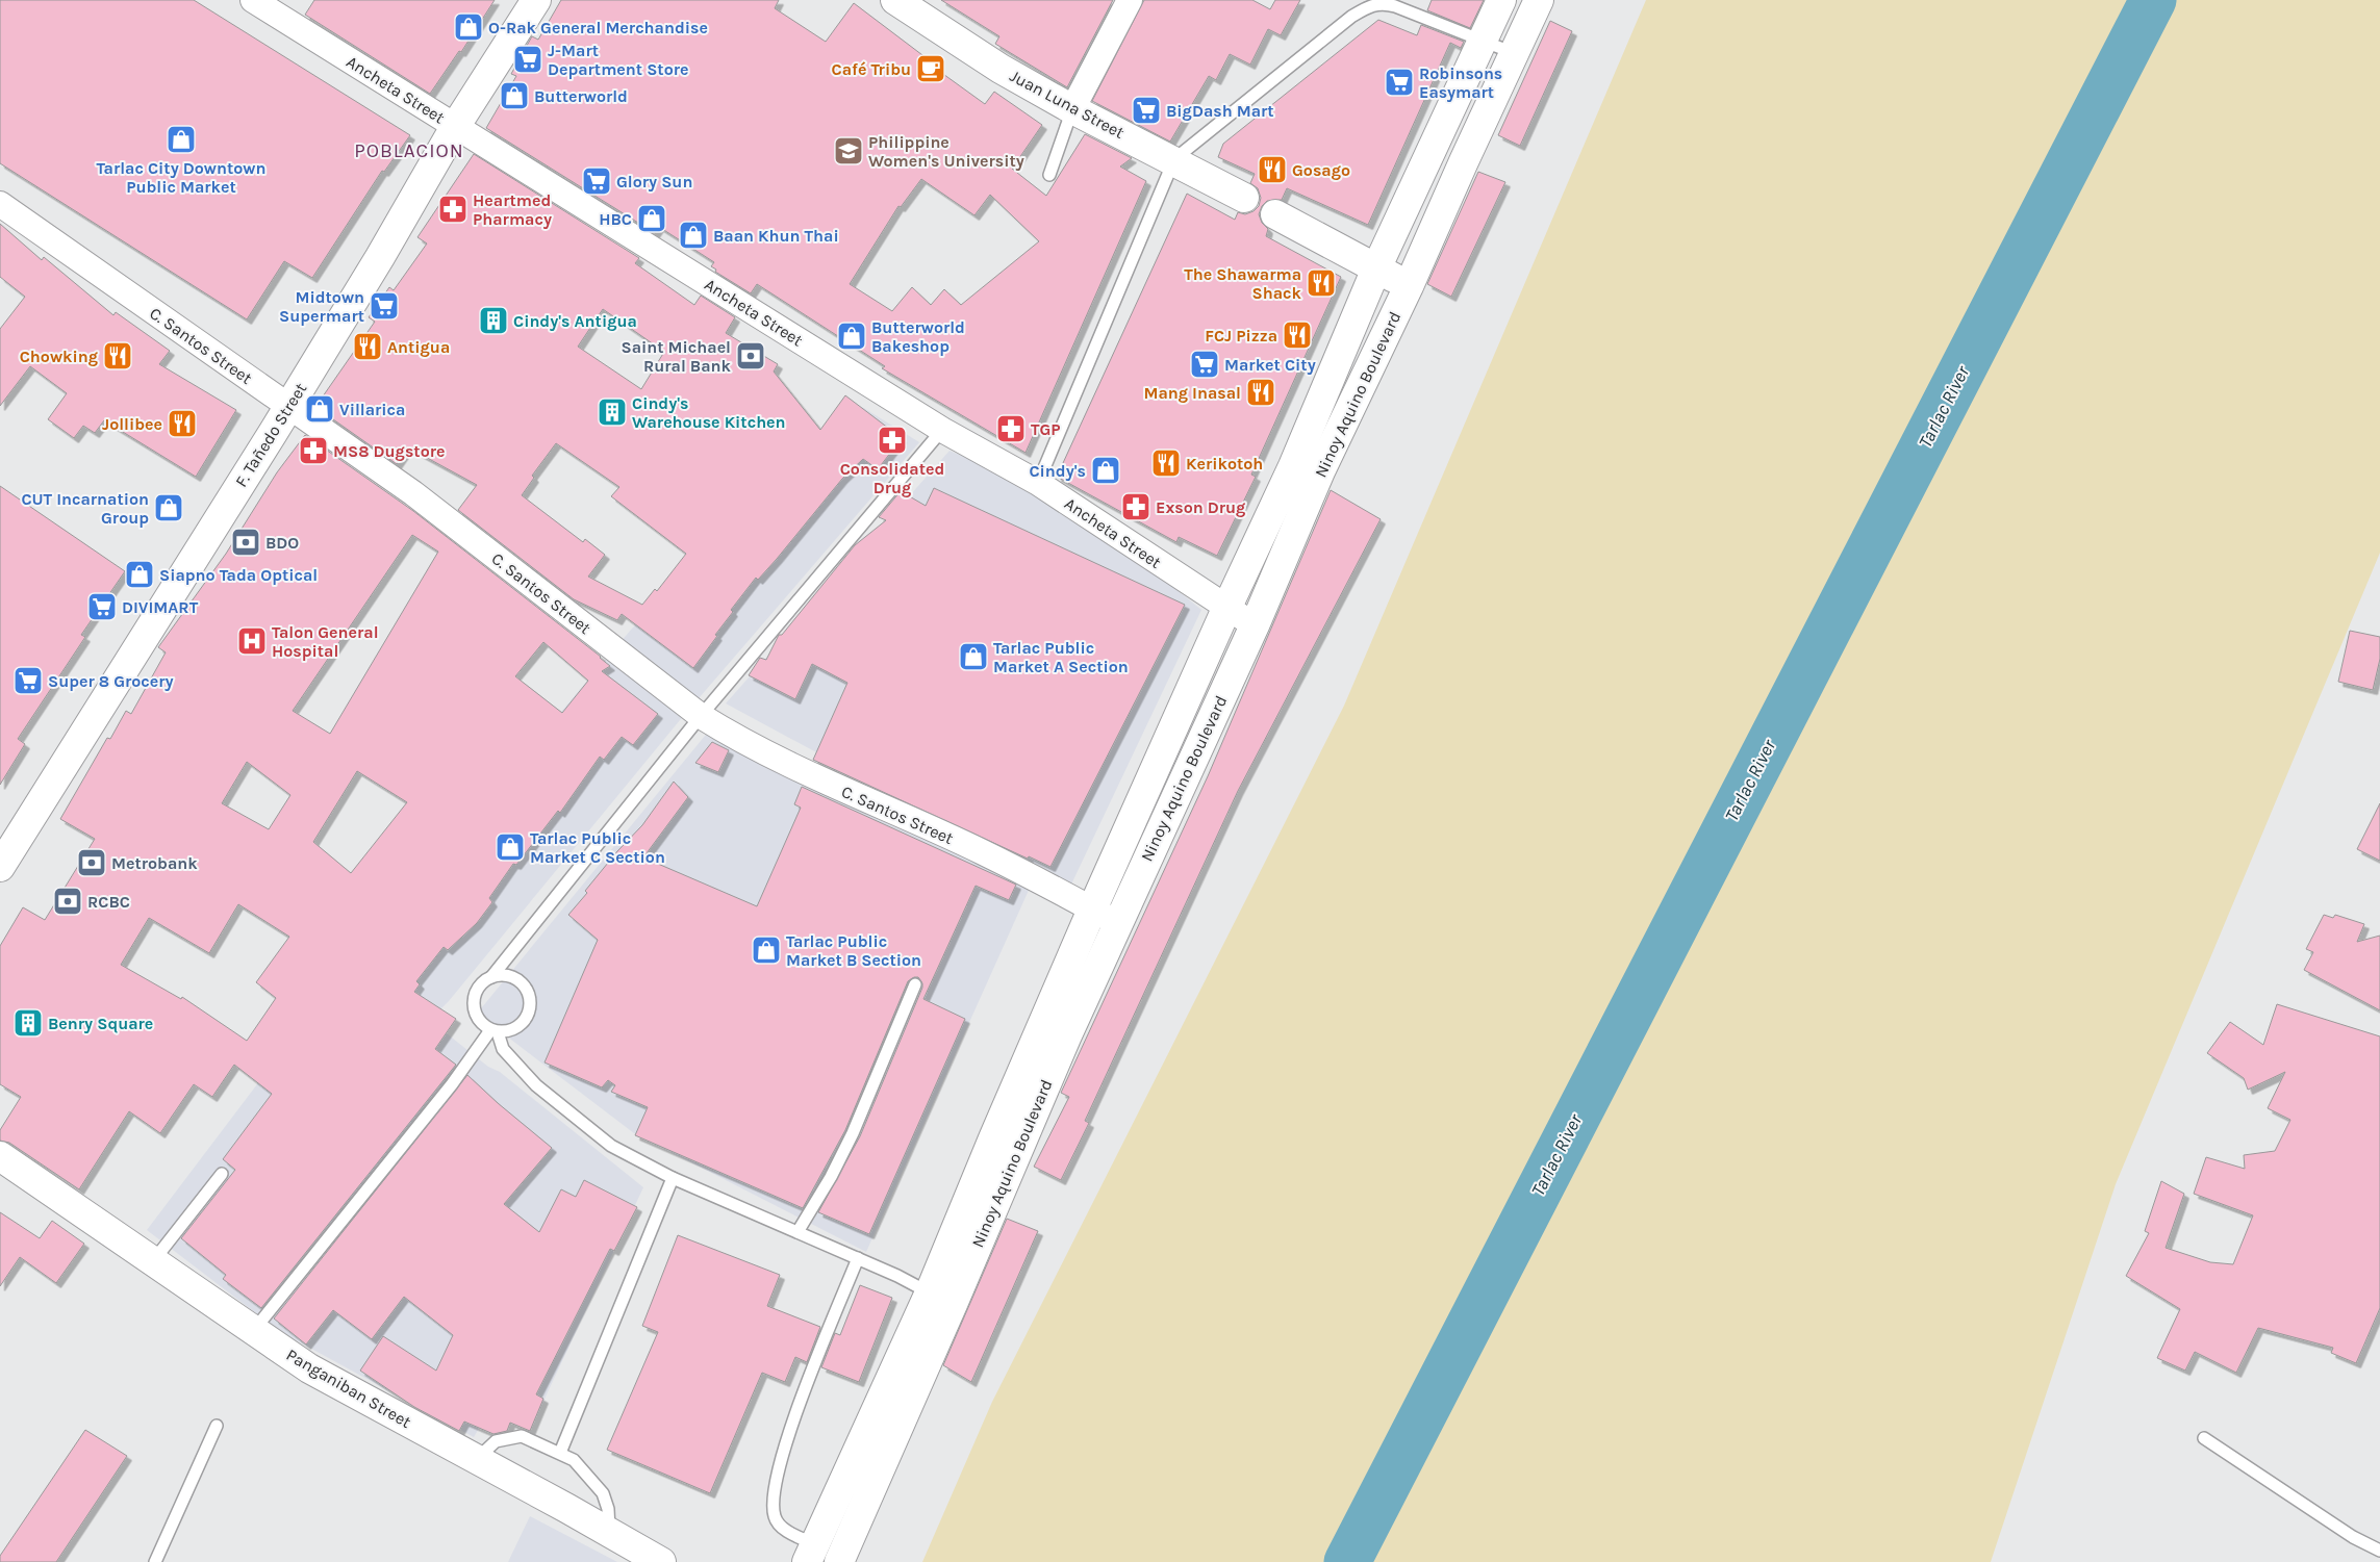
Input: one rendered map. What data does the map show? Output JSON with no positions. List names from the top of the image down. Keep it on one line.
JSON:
{"streets":{"main road":["Juan Luna Street","Ninoy Aquino Boulevard","F. Tañedo Street","Panganiban Street"],"street":["Ancheta Street","C. Santos Street"]},"crossings":[["Ancheta Street","Ninoy Aquino Boulevard"],["Ancheta Street","F. Tañedo Street"],["C. Santos Street","Ninoy Aquino Boulevard"],["C. Santos Street","F. Tañedo Street"]],"districts":["POBLACION"],"water":["Tarlac River"],"places":{"shop":["O-Rak General Merchandise","Butterworld","Tarlac City Downtown Public Market","HBC","Baan Khun Thai","Butterworld Bakeshop","Villarica","Cindy's","CUT Incarnation Group","Siapno Tada Optical","Tarlac Public Market A Section","Tarlac Public Market C Section","Tarlac Public Market B Section"],"supermarket":["J-Mart Department Store","Robinsons Easymart","BigDash Mart","Glory Sun","Midtown Supermart","Market City","DIVIMART","Super 8 Grocery"],"cafe":["Café Tribu"],"school or university":["Philippine Women's University"],"restaurant":["Gosago","The Shawarma Shack","FCJ Pizza","Antigua","Chowking","Mang Inasal","Jollibee","Kerikotoh"],"pharmacy":["Heartmed Pharmacy","TGP","Consolidated Drug","MS8 Dugstore","Exson Drug"],"building":["Cindy's Antigua","Cindy's Warehouse Kitchen","Benry Square"],"bank":["Saint Michael Rural Bank","BDO","Metrobank","RCBC"],"hospital":["Talon General Hospital"]}}
